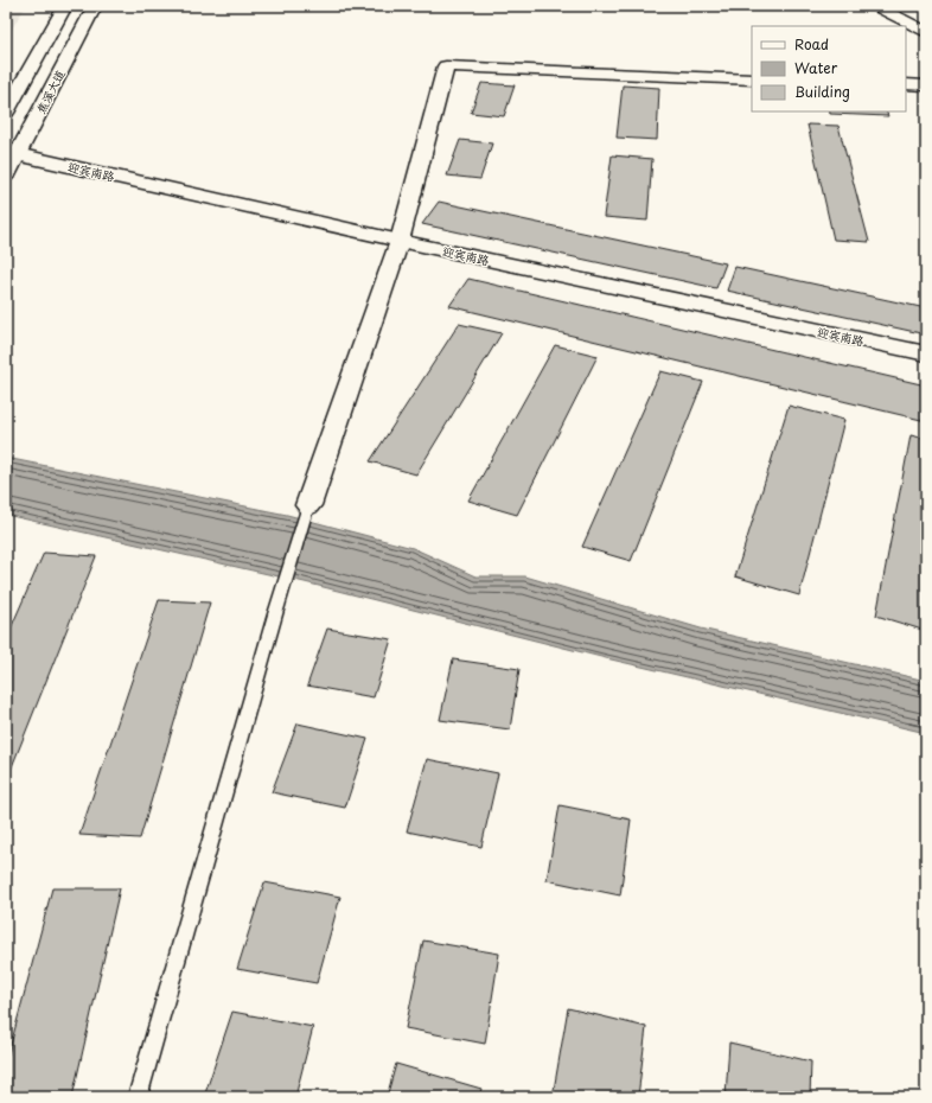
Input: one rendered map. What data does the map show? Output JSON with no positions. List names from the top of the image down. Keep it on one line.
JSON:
{"streets":{"street":["焦溪大道","迎宾南路"]},"crossings":[["焦溪大道","迎宾南路"]],"legend":["Road","Water","Building"]}
